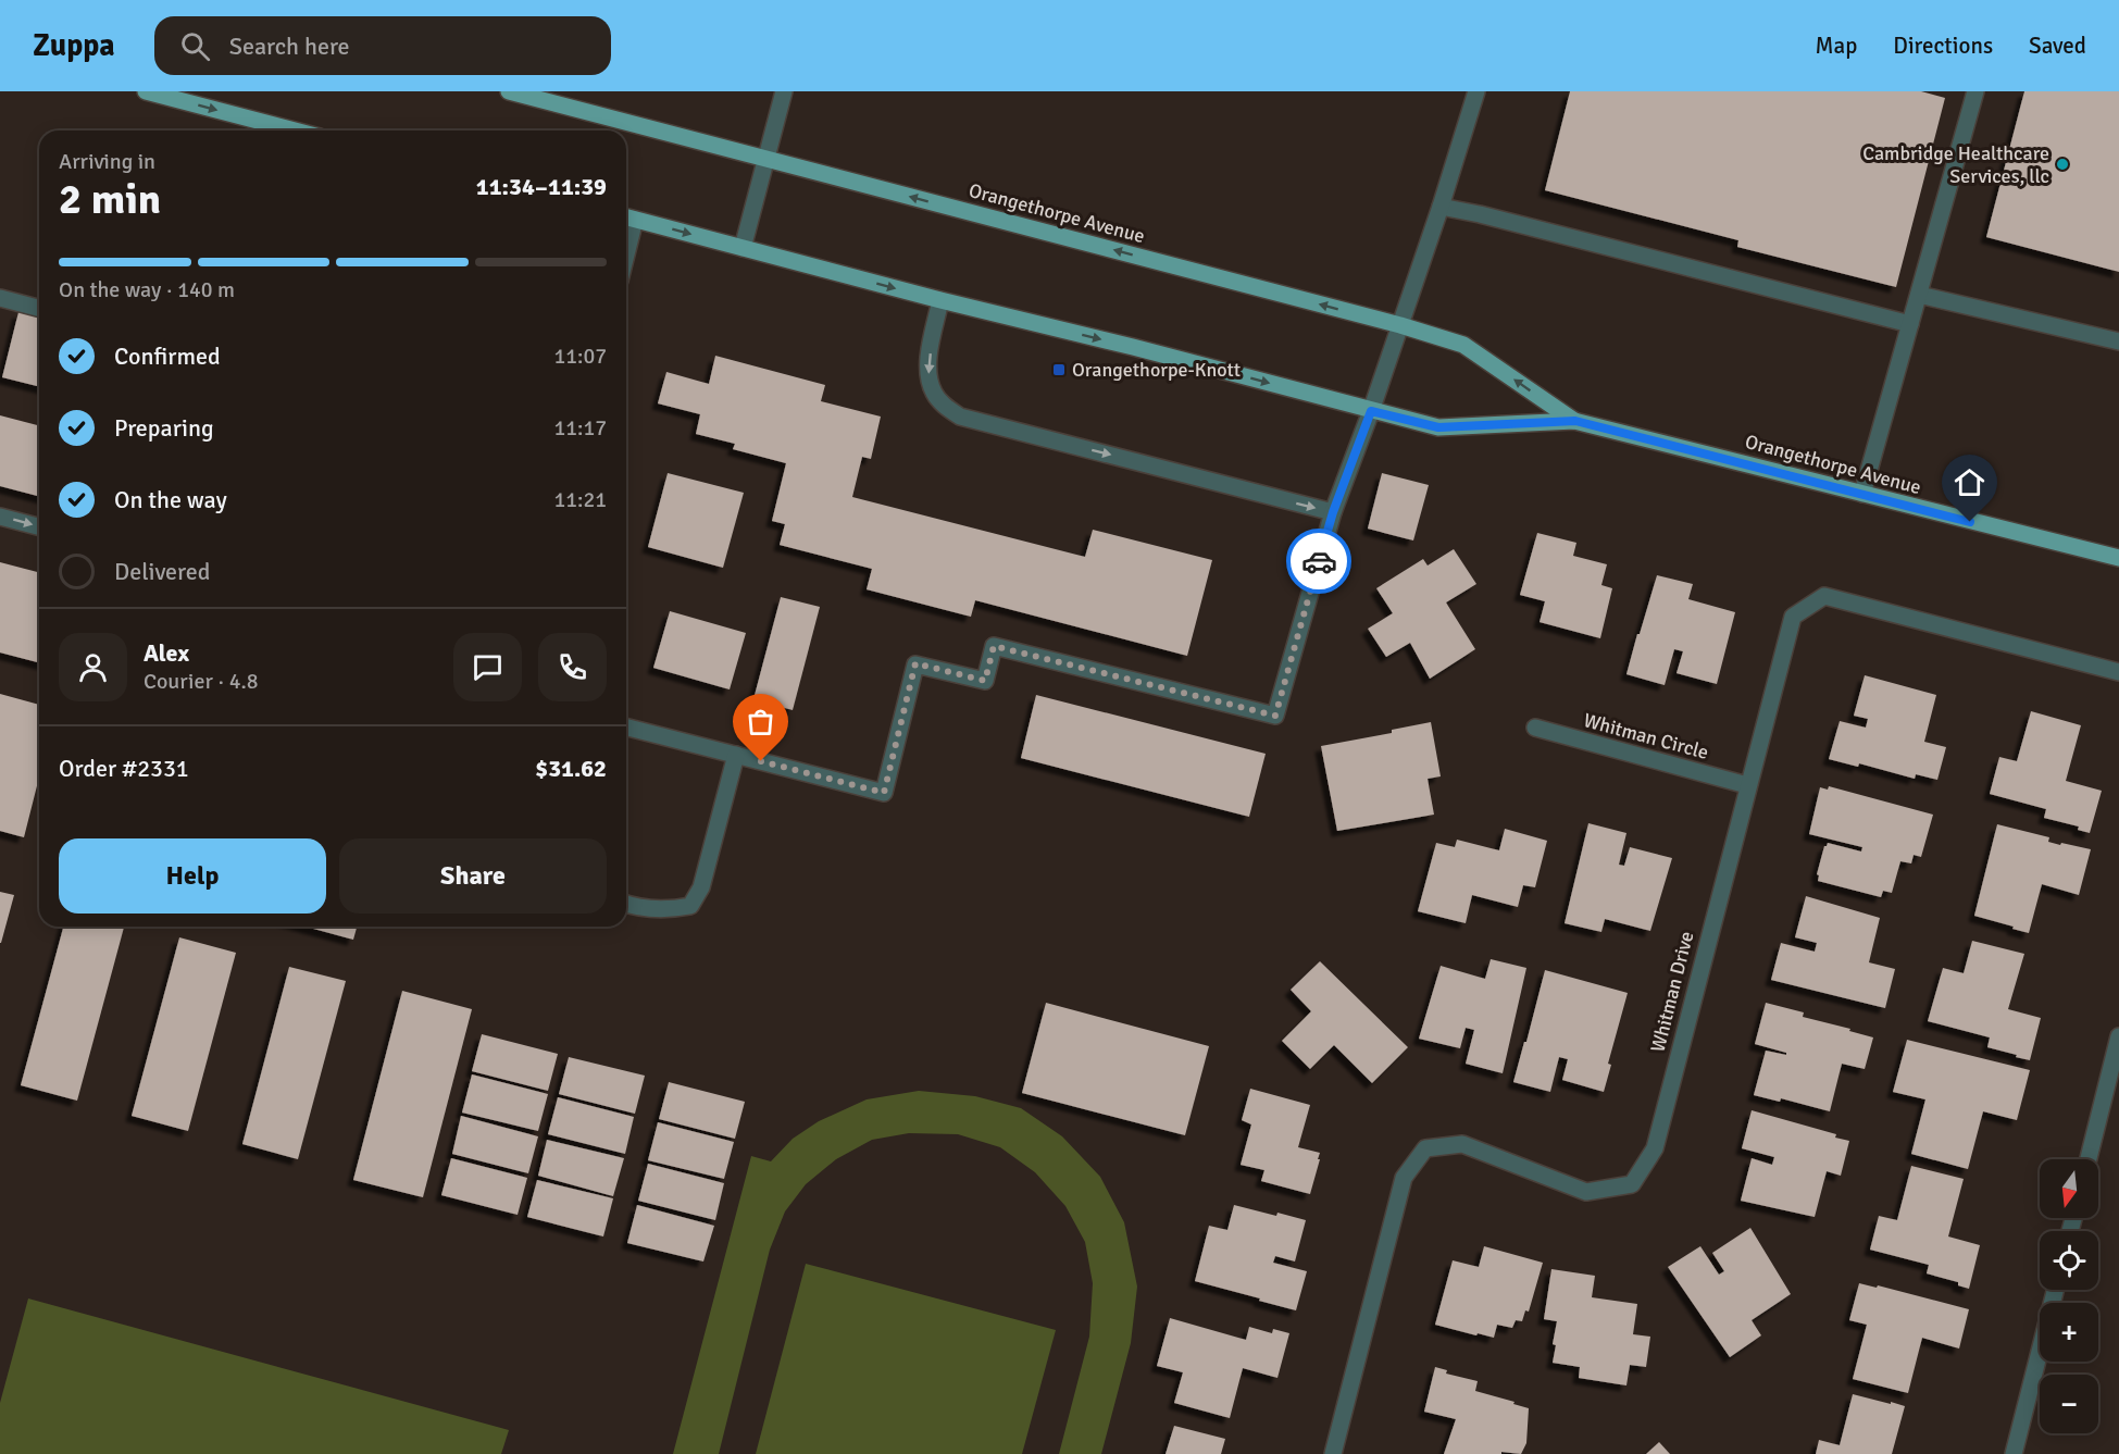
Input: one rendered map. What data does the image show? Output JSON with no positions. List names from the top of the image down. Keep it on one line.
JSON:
{"streets":{"main road":["Orangethorpe Avenue"],"street":["Whitman Circle","Whitman Drive"]},"crossings":[["Whitman Circle","Whitman Drive"]],"places":{"other":["Cambridge Healthcare Services, llc"],"transit":["Orangethorpe-Knott"]},"north":"bottom","page":{"header":"Zuppa","search":"Search here","nav":["Map","Directions","Saved"],"heading":["2 min","Arriving in","11:34–11:39"],"panel":["Alex","Courier · 4.8","Order #2331","$31.62"],"bar":"On the way · 140 m","list":[["Confirmed","11:07"],["Preparing","11:17"],["On the way","11:21"],"Delivered"],"buttons":["Help","Share"],"map_buttons":["+","−"]}}
